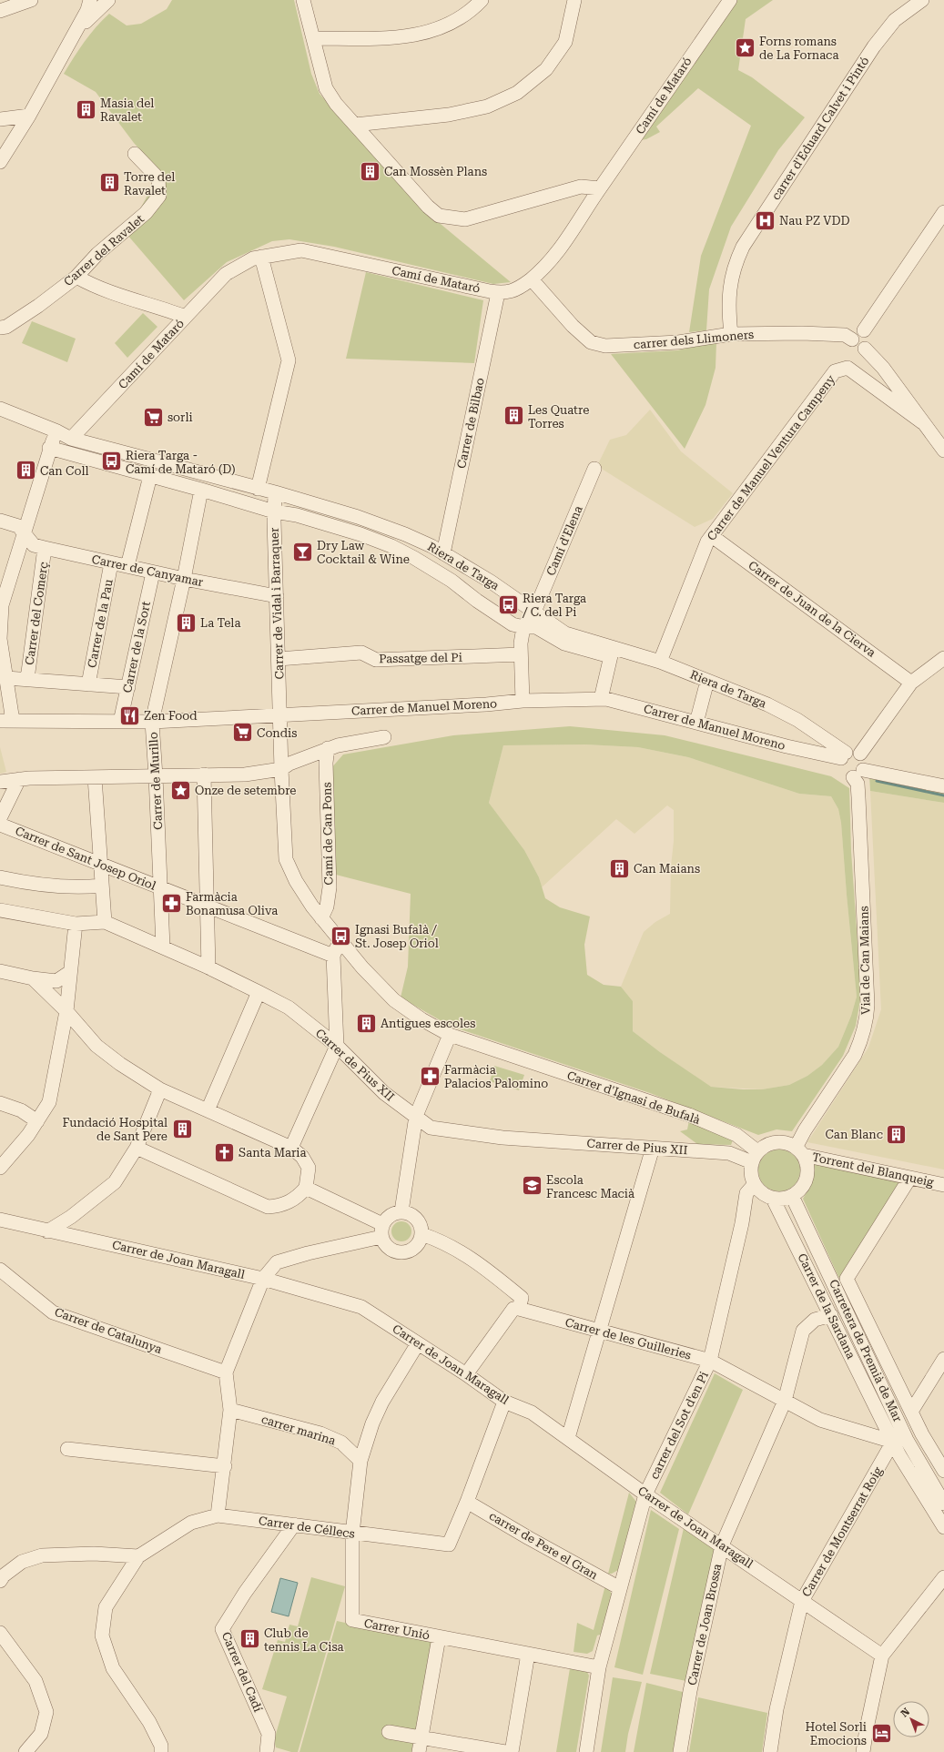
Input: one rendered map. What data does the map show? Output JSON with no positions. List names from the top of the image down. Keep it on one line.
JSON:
{"streets":{"street":["Camí de Mataró","carrer d'Eduard Calvet i Pintó","Carrer del Ravalet","carrer dels Llimoners","Carrer de Bilbao","Carrer de Manuel Ventura Campeny","Camí d'Elena","Riera de Targa","Carrer de Canyamar","Carrer de Vidal i Barraquer","Carrer de Juan de la Cierva","Carrer del Comerç","Carrer de la Pau","Carrer de la Sort","Passatge del Pi","Carrer de Manuel Moreno","Carrer de Murillo","Camí de Can Pons","Carrer de Sant Josep Oriol","Vial de Can Maians","Carrer de Pius XII","Carrer d'Ignasi de Bufalà","Torrent del Blanqueig","Carrer de Joan Maragall","Carrer de la Sardana","Carrer de Catalunya","Carrer de les Guilleries","Carretera de Premià de Mar","carrer del Sot d'en Pi","carrer marina","Carrer de Céllecs","Carrer de Montserrat Roig","carrer de Pere el Gran","Carrer de Joan Brossa","Carrer Unió","Carrer del Cadí"]},"crossings":[["Camí de Mataró","carrer dels Llimoners"],["Camí de Mataró","Carrer de Bilbao"],["Camí de Mataró","Riera de Targa"],["carrer d'Eduard Calvet i Pintó","carrer dels Llimoners"],["Carrer de Bilbao","Riera de Targa"],["Carrer de Manuel Ventura Campeny","Riera de Targa"],["Carrer de Manuel Ventura Campeny","Carrer de Juan de la Cierva"],["Camí d'Elena","Riera de Targa"],["Riera de Targa","Carrer de Vidal i Barraquer"],["Riera de Targa","Carrer de Manuel Moreno"],["Riera de Targa","Vial de Can Maians"],["Carrer de Canyamar","Carrer de Vidal i Barraquer"],["Carrer de Canyamar","Carrer del Comerç"],["Carrer de Canyamar","Carrer de la Pau"],["Carrer de Canyamar","Carrer de la Sort"],["Carrer de Canyamar","Carrer de Murillo"],["Carrer de Vidal i Barraquer","Passatge del Pi"],["Carrer de Vidal i Barraquer","Carrer de Manuel Moreno"],["Carrer de la Sort","Carrer de Manuel Moreno"],["Carrer de Manuel Moreno","Carrer de Murillo"],["Carrer de Manuel Moreno","Vial de Can Maians"],["Carrer de Murillo","Carrer de Sant Josep Oriol"],["Carrer de Murillo","Carrer de Pius XII"],["Camí de Can Pons","Carrer d'Ignasi de Bufalà"],["Vial de Can Maians","Carrer de Pius XII"],["Vial de Can Maians","Carrer d'Ignasi de Bufalà"],["Vial de Can Maians","Torrent del Blanqueig"],["Vial de Can Maians","Carrer de la Sardana"],["Vial de Can Maians","Carretera de Premià de Mar"],["Vial de Can Maians","carrer del Sot d'en Pi"],["Carrer de Pius XII","Carrer d'Ignasi de Bufalà"],["Carrer de Pius XII","Torrent del Blanqueig"],["Carrer de Pius XII","Carrer de la Sardana"],["Carrer de Pius XII","Carretera de Premià de Mar"],["Carrer de Pius XII","carrer del Sot d'en Pi"],["Carrer d'Ignasi de Bufalà","Torrent del Blanqueig"],["Carrer d'Ignasi de Bufalà","Carrer de la Sardana"],["Carrer d'Ignasi de Bufalà","Carretera de Premià de Mar"],["Carrer d'Ignasi de Bufalà","carrer del Sot d'en Pi"],["Torrent del Blanqueig","Carrer de la Sardana"],["Torrent del Blanqueig","Carretera de Premià de Mar"],["Torrent del Blanqueig","carrer del Sot d'en Pi"],["Carrer de Joan Maragall","carrer del Sot d'en Pi"],["Carrer de Joan Maragall","Carrer de Céllecs"],["Carrer de Joan Maragall","Carrer de Montserrat Roig"],["Carrer de Joan Maragall","Carrer de Joan Brossa"],["Carrer de Joan Maragall","Carrer Unió"],["Carrer de la Sardana","Carrer de les Guilleries"],["Carrer de la Sardana","Carretera de Premià de Mar"],["Carrer de la Sardana","carrer del Sot d'en Pi"],["Carrer de la Sardana","Carrer de Montserrat Roig"],["Carrer de la Sardana","Carrer de Joan Brossa"],["Carrer de les Guilleries","carrer del Sot d'en Pi"],["Carrer de les Guilleries","Carrer de Montserrat Roig"],["Carrer de les Guilleries","Carrer de Joan Brossa"],["Carretera de Premià de Mar","carrer del Sot d'en Pi"],["carrer del Sot d'en Pi","carrer de Pere el Gran"],["carrer del Sot d'en Pi","Carrer Unió"],["carrer marina","Carrer Unió"],["Carrer de Céllecs","carrer de Pere el Gran"],["Carrer de Céllecs","Carrer Unió"],["Carrer de Céllecs","Carrer del Cadí"]],"places":{"place":["Forns romans de La Fornaca","Onze de setembre"],"building":["Masia del Ravalet","Can Mossèn Plans","Torre del Ravalet","Les Quatre Torres","Can Coll","La Tela","Can Maians","Antigues escoles","Fundació Hospital de Sant Pere","Can Blanc","Club de tennis La Cisa"],"hospital":["Nau PZ VDD"],"supermarket":["sorli","Condis"],"bus stop":["Riera Targa - Camí de Mataró (D)","Riera Targa / C. del Pi","Ignasi Bufalà / St. Josep Oriol"],"bar":["Dry Law Cocktail & Wine"],"restaurant":["Zen Food"],"pharmacy":["Farmàcia Bonamusa Oliva","Farmàcia Palacios Palomino"],"church":["Santa Maria"],"school or university":["Escola Francesc Macià"],"hotel":["Hotel Sorli Emocions"]},"north":"top left"}
